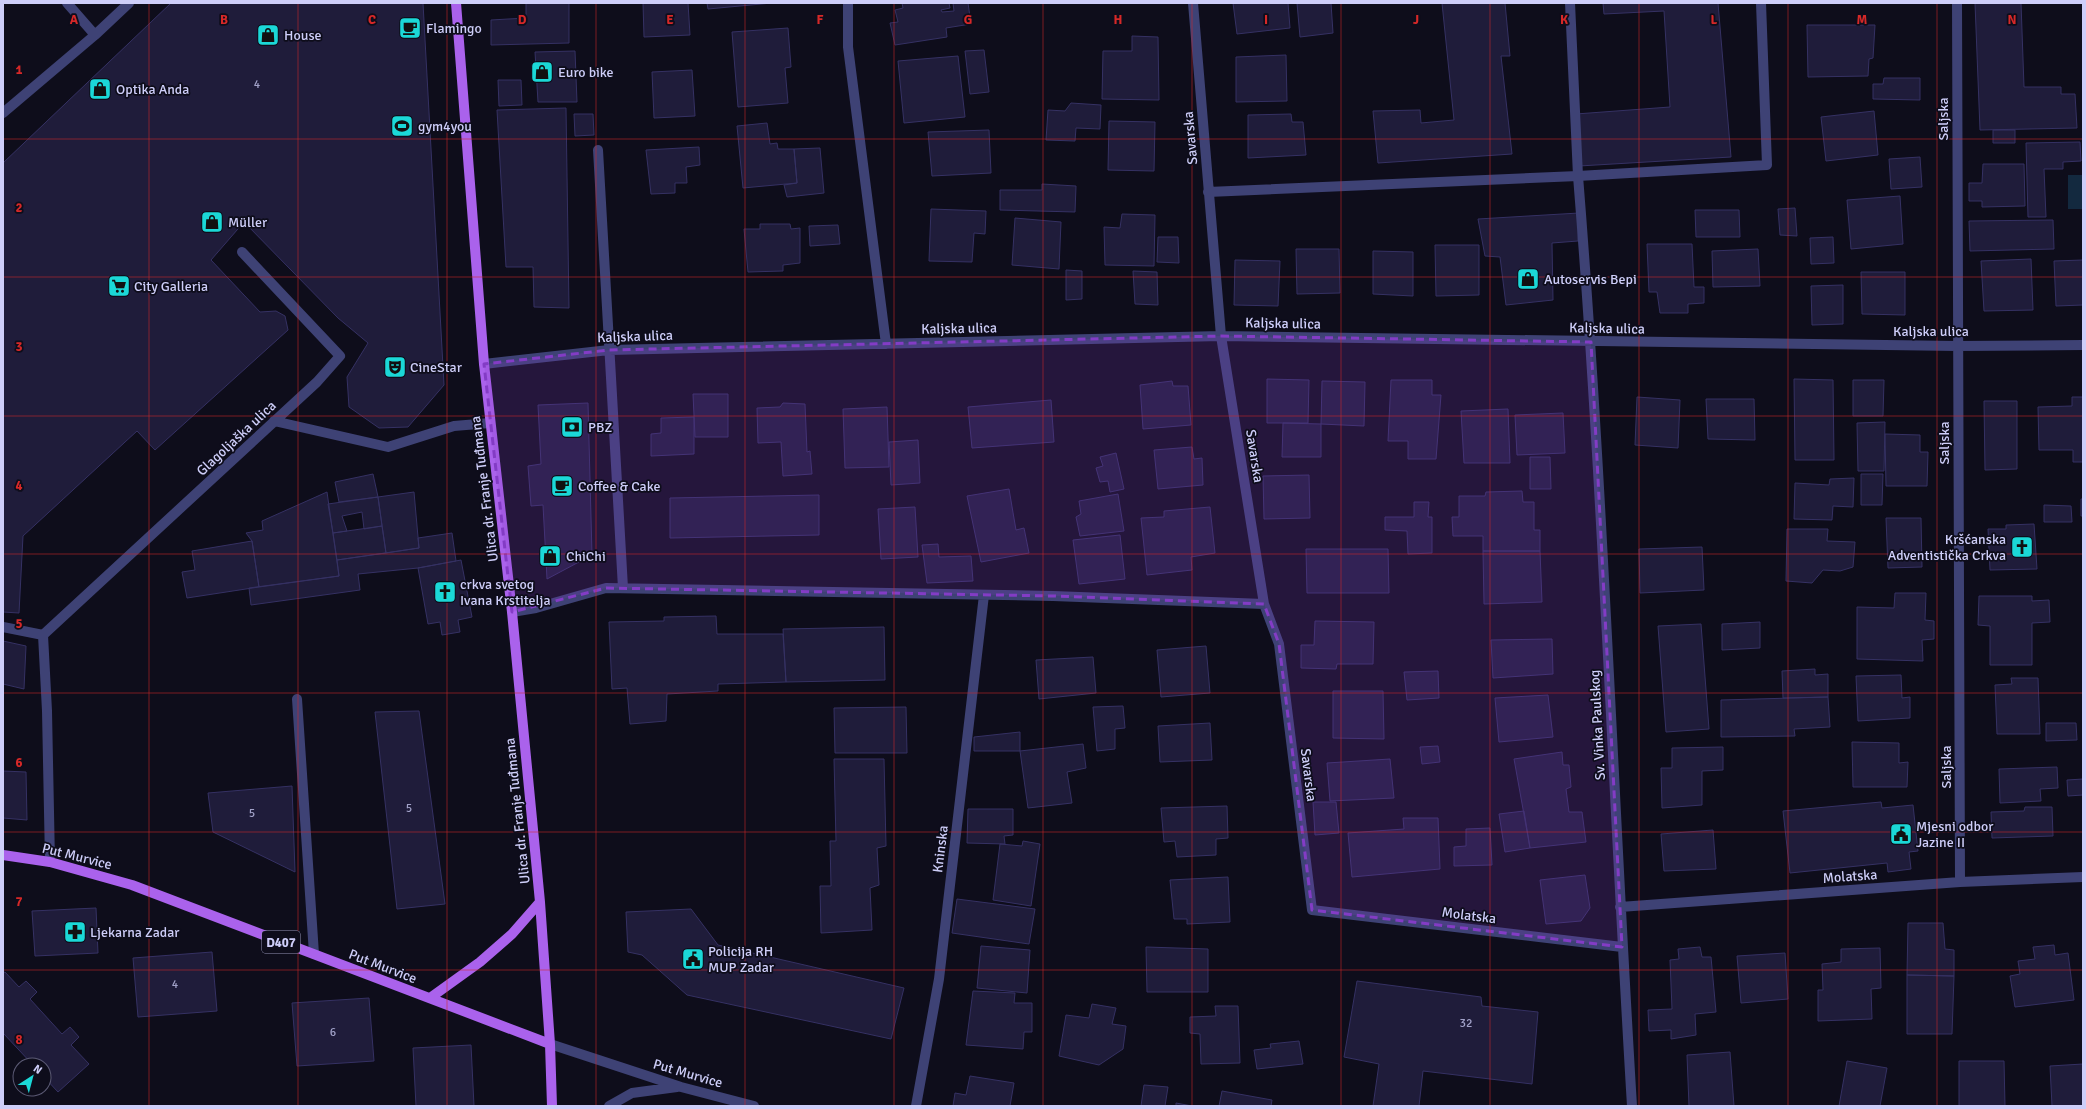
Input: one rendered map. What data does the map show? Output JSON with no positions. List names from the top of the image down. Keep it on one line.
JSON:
{"streets":{"main road":["Ulica dr. Franje Tuđmana","Put Murvice","D407"],"street":["Saljska","Savarska","Kaljska ulica","Glagoljaška ulica","Sv. Vinka Paulskog","Kninska","Molatska"]},"crossings":[["Saljska","Kaljska ulica"],["Saljska","Molatska"],["Savarska","Kaljska ulica"],["Savarska","Molatska"],["Kaljska ulica","Ulica dr. Franje Tuđmana"],["Kaljska ulica","Sv. Vinka Paulskog"],["Ulica dr. Franje Tuđmana","Put Murvice"],["Sv. Vinka Paulskog","Molatska"]],"places":{"cafe":["Flamingo","Coffee & Cake"],"shop":["House","Euro bike","Optika Anda","Müller","Autoservis Bepi","ChiChi"],"sports":["gym4you"],"supermarket":["City Galleria"],"theatre":["CineStar"],"bank":["PBZ"],"church":["Kršćanska Adventistička Crkva","crkva svetog Ivana Krstitelja"],"public building":["Mjesni odbor Jazine II","Policija RH MUP Zadar"],"pharmacy":["Ljekarna Zadar"]},"house_numbers":["4","5","5","4","32","6"],"north":"top right","grid":{"columns":["A","B","C","D","E","F","G","H","I","J","K","L","M","N"],"rows":["1","2","3","4","5","6","7","8"]}}
